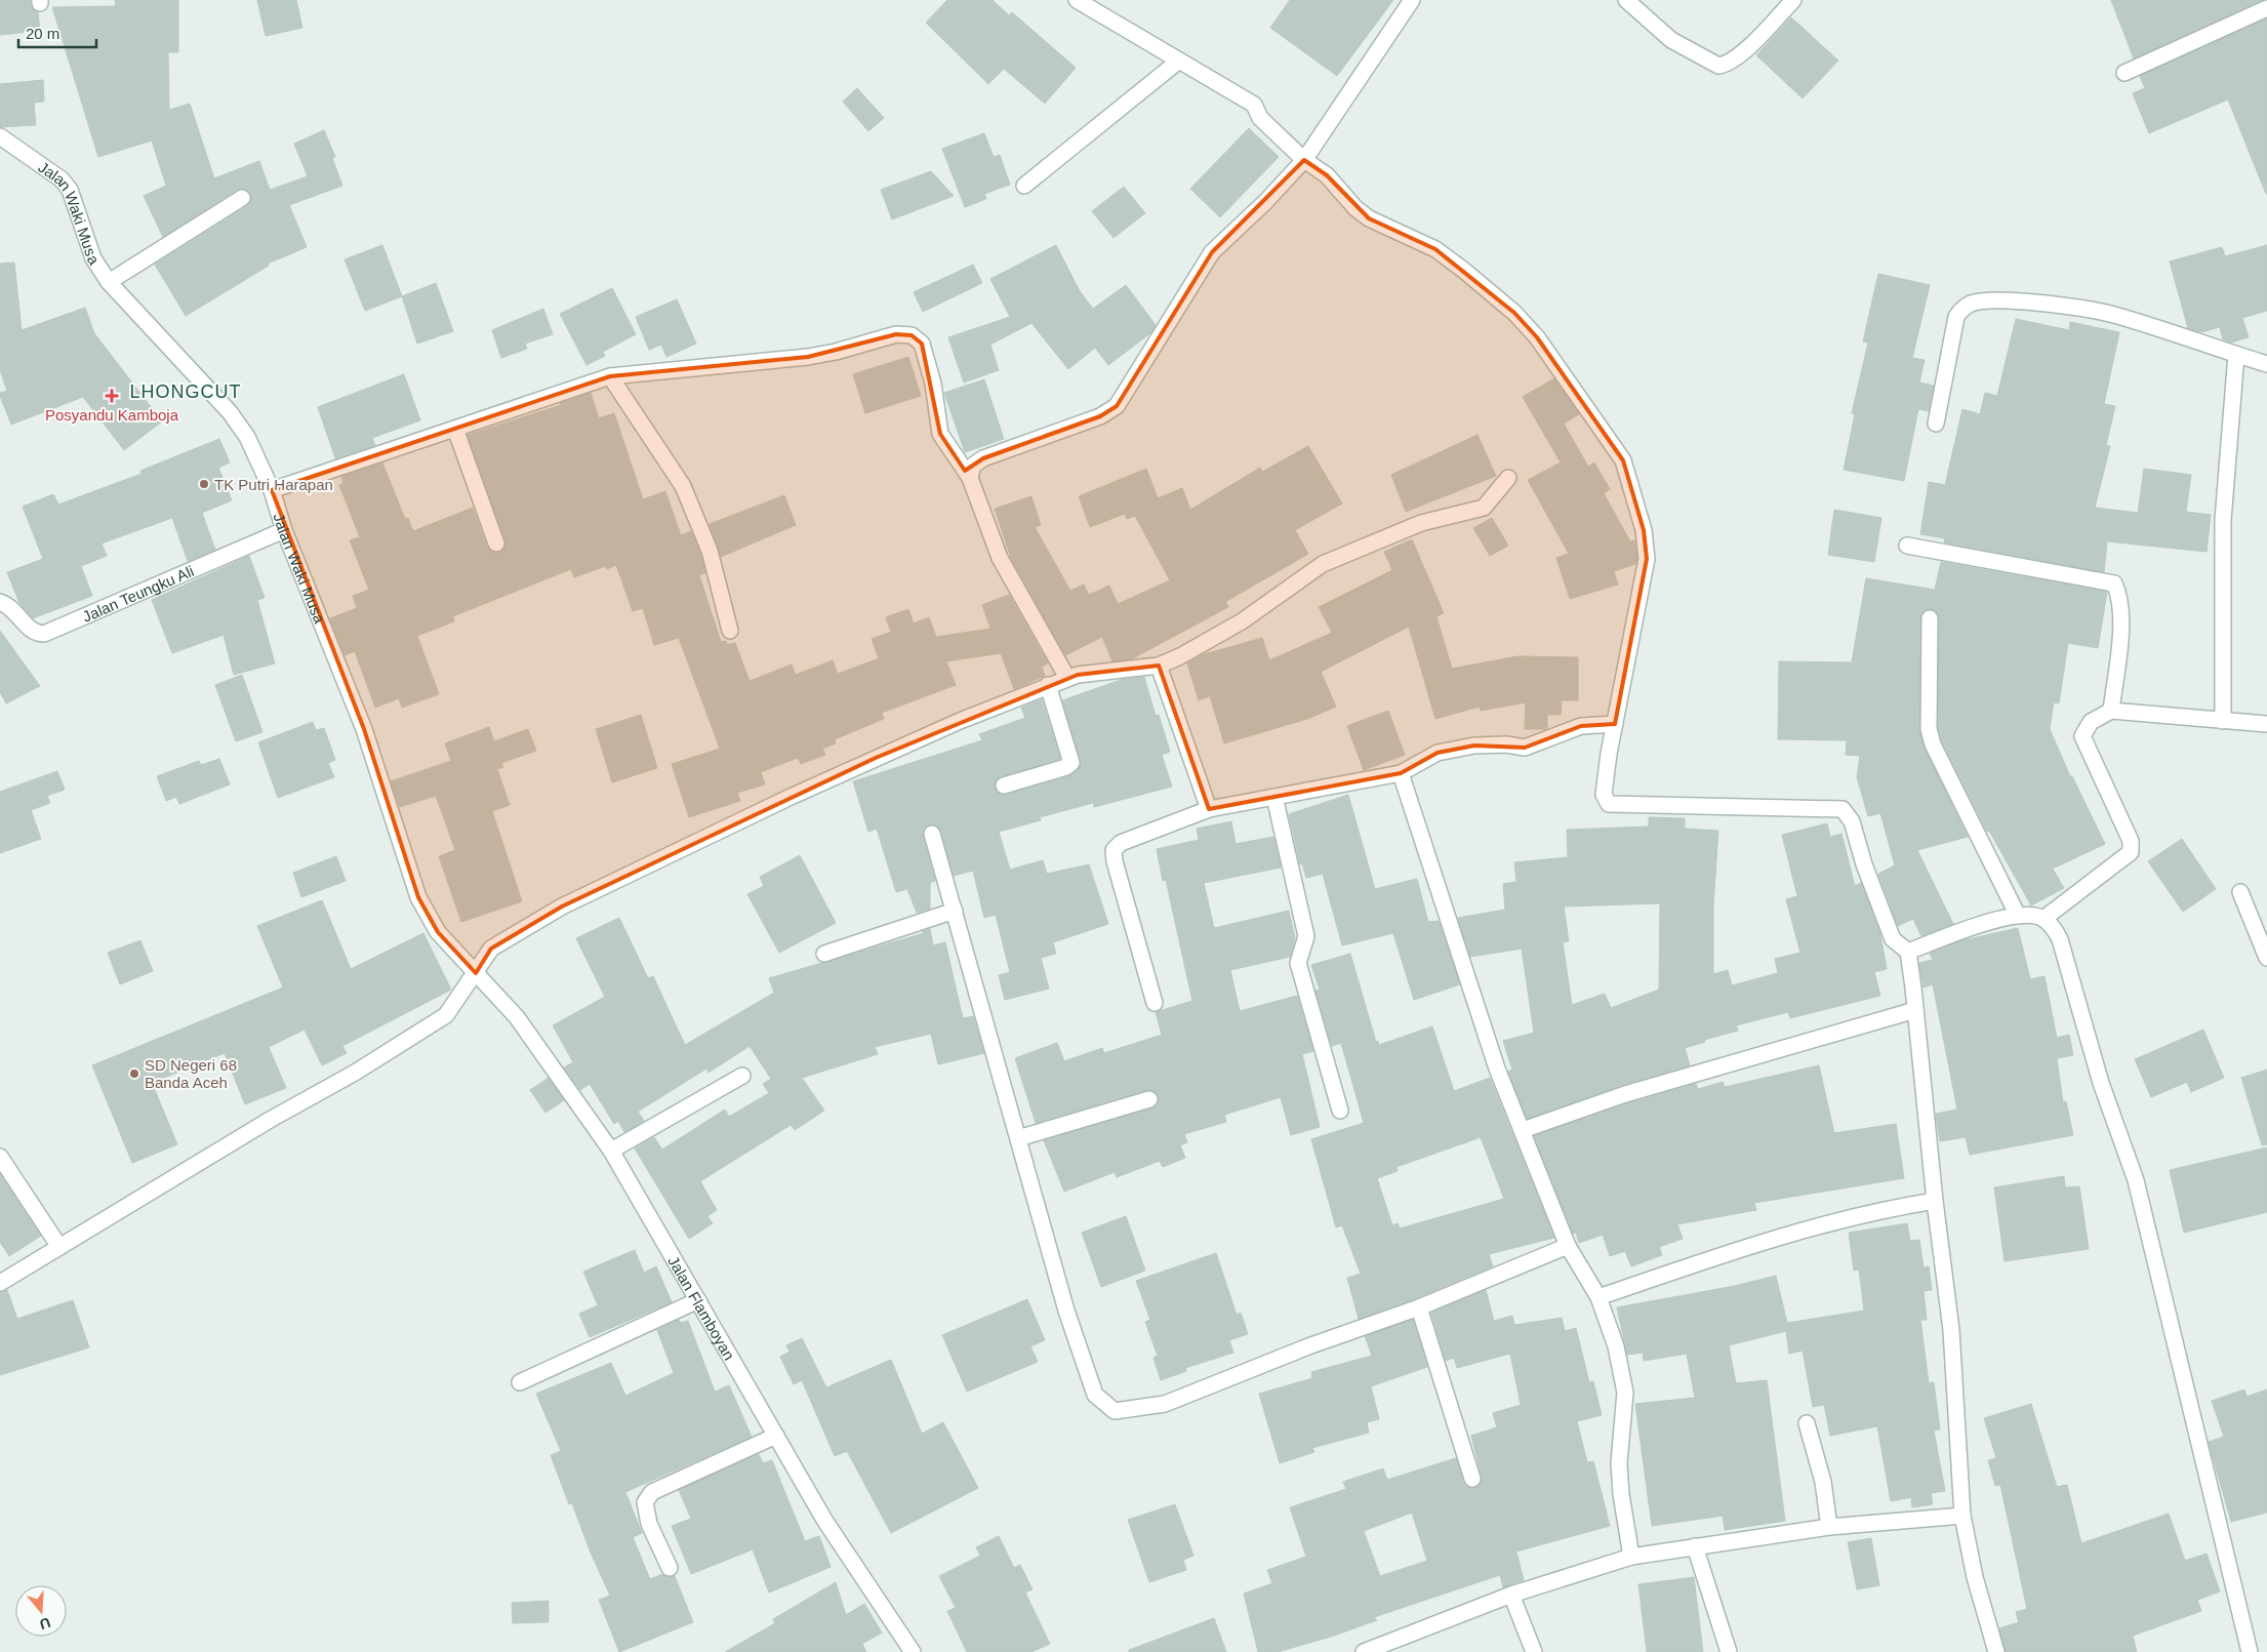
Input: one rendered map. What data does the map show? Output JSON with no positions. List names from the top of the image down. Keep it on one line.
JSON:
{"streets":{"street":["Jalan Waki Musa","Jalan Teungku Ali","Jalan Flamboyan"]},"crossings":[["Jalan Waki Musa","Jalan Teungku Ali"],["Jalan Waki Musa","Jalan Flamboyan"]],"districts":["LHONGCUT"],"places":{"health":["Posyandu Kamboja"],"other":["TK Putri Harapan","SD Negeri 68 Banda Aceh"]},"scale_bar":"20 m","north":"bottom"}
